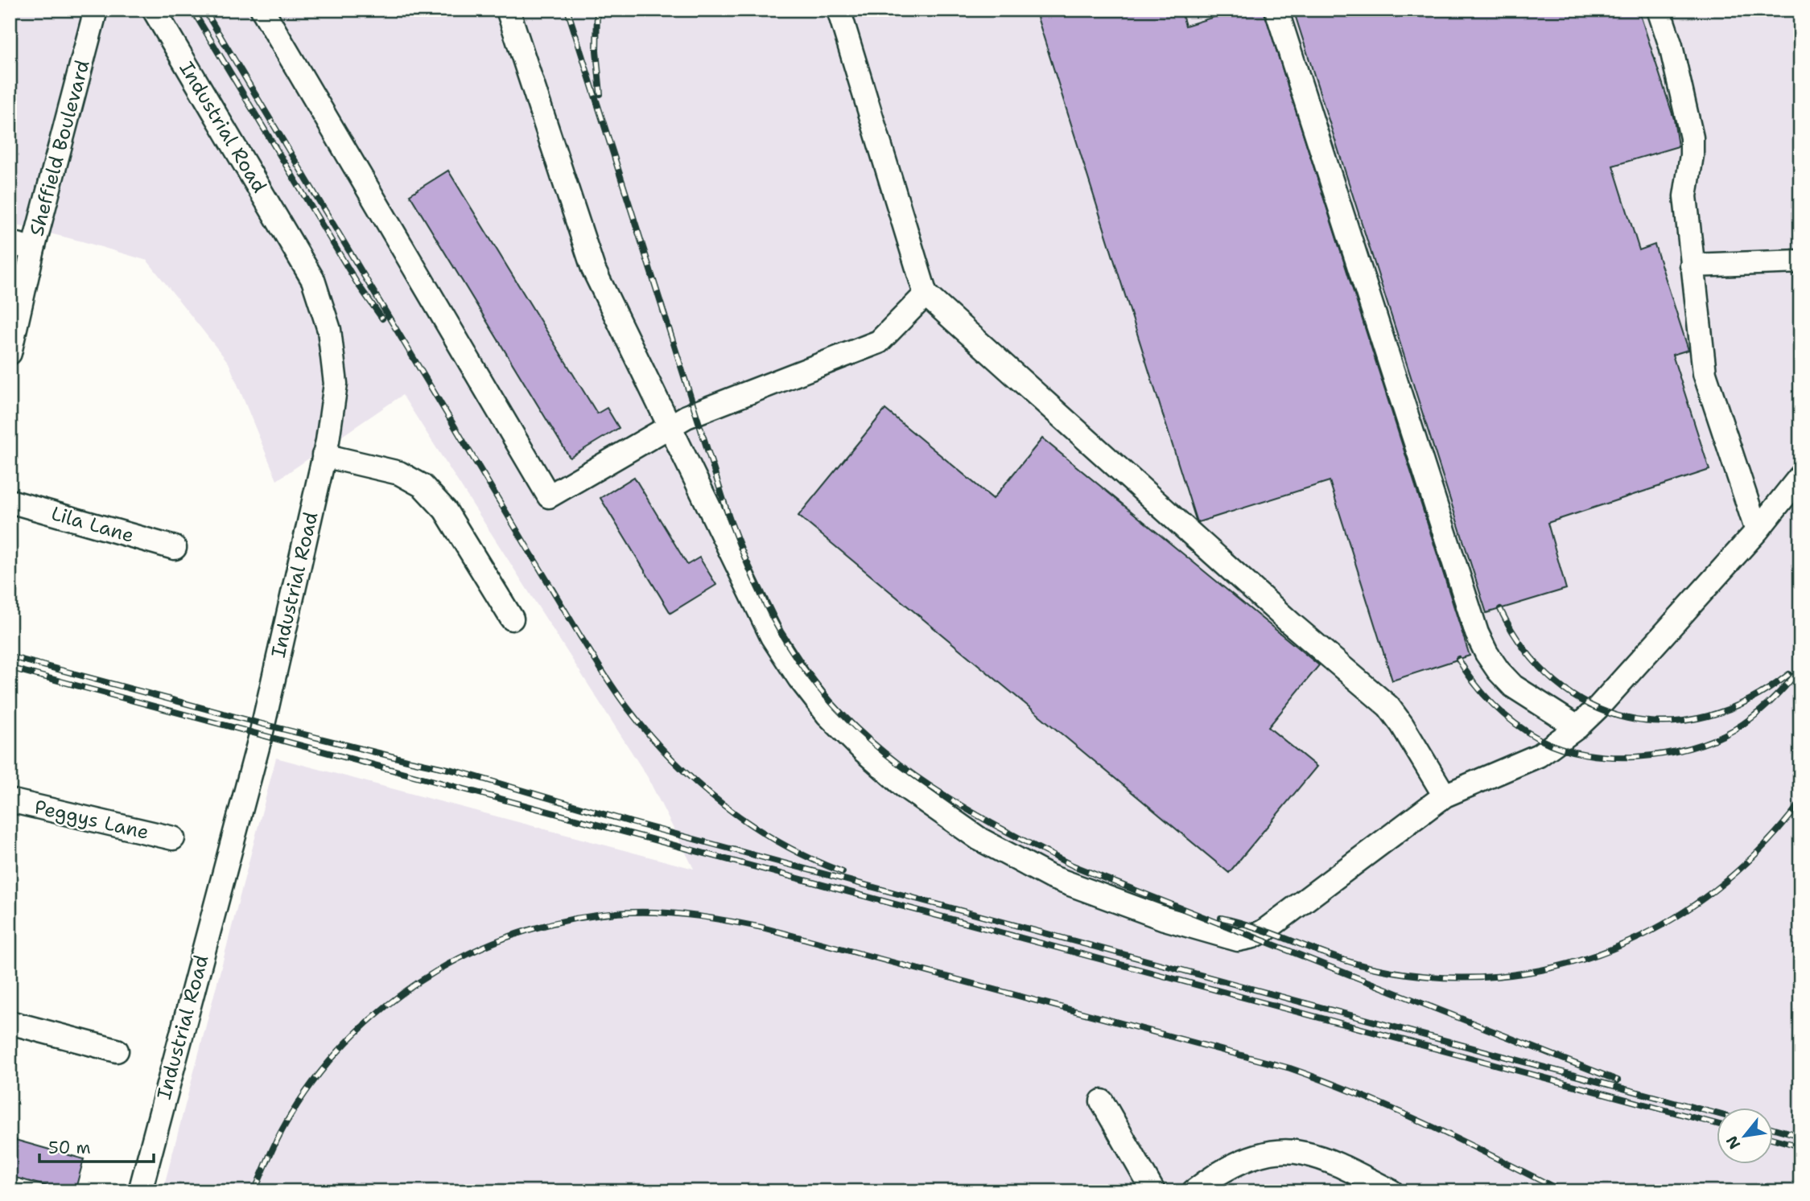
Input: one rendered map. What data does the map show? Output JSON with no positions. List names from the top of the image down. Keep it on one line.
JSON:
{"streets":{"street":["Industrial Road","Sheffield Boulevard","Lila Lane","Peggys Lane"]},"scale_bar":"50 m","north":"bottom left"}
